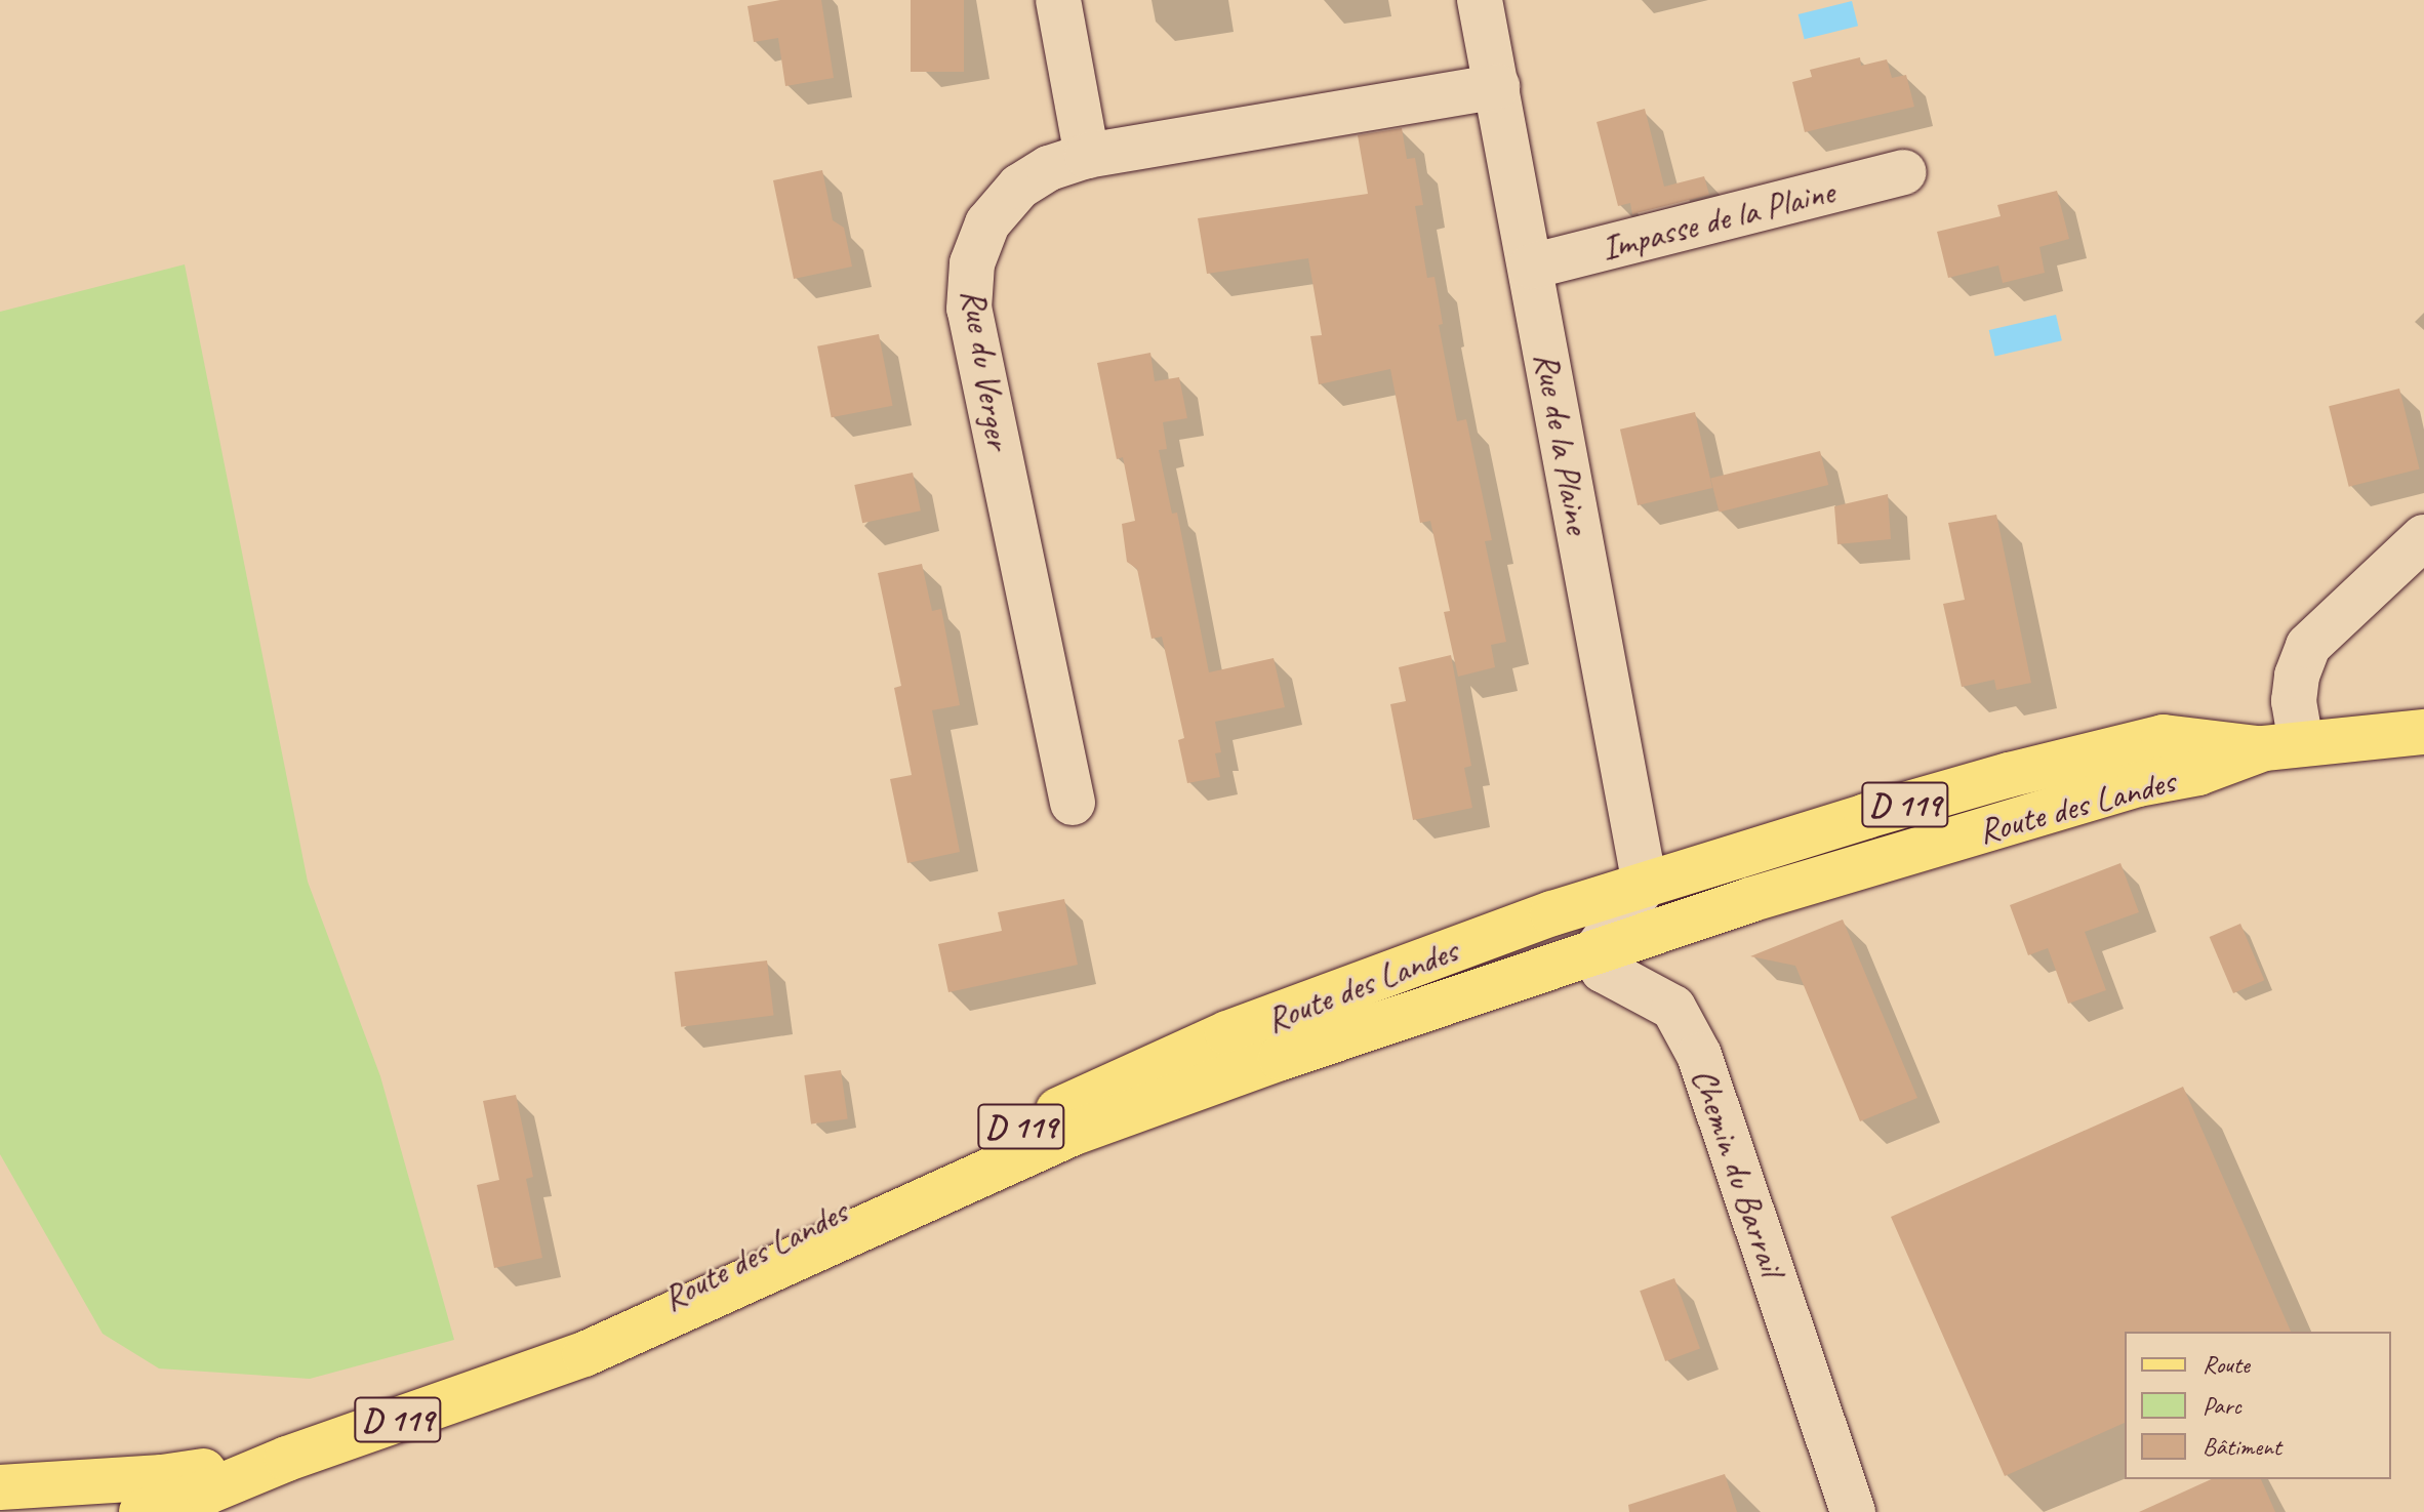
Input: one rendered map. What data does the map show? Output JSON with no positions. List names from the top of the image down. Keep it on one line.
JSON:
{"streets":{"main road":["D 119","Route des Landes"],"street":["Impasse de la Plaine","Rue du Verger","Rue de la Plaine","Chemin du Barrail"]},"crossings":[["Impasse de la Plaine","Rue de la Plaine"],["Rue du Verger","Rue de la Plaine"],["Rue de la Plaine","Route des Landes"],["D 119","Route des Landes"],["Route des Landes","Chemin du Barrail"]],"legend":["Route","Parc","Bâtiment"]}
